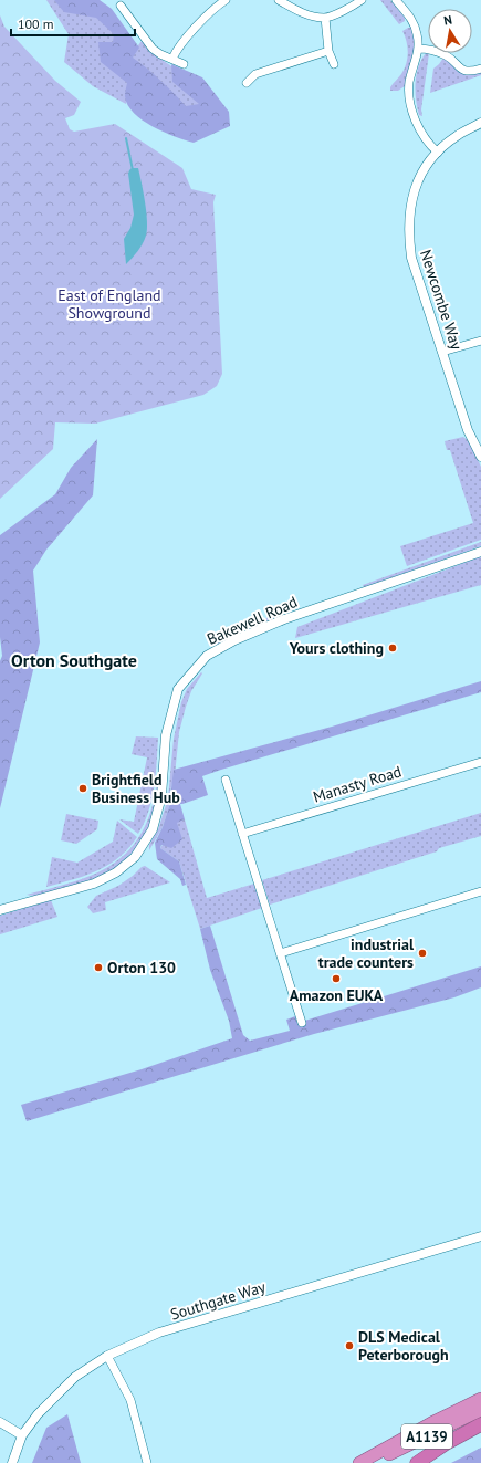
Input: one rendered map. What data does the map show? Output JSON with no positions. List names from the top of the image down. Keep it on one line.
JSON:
{"streets":{"highway":["A1139"],"street":["Newcombe Way","Bakewell Road","Manasty Road","Southgate Way"]},"districts":["Orton Southgate"],"parks":["East of England Showground"],"places":["Yours clothing","Brightfield Business Hub","industrial trade counters","Orton 130","Amazon EUKA","DLS Medical Peterborough"],"scale_bar":"100 m","north":"top"}
